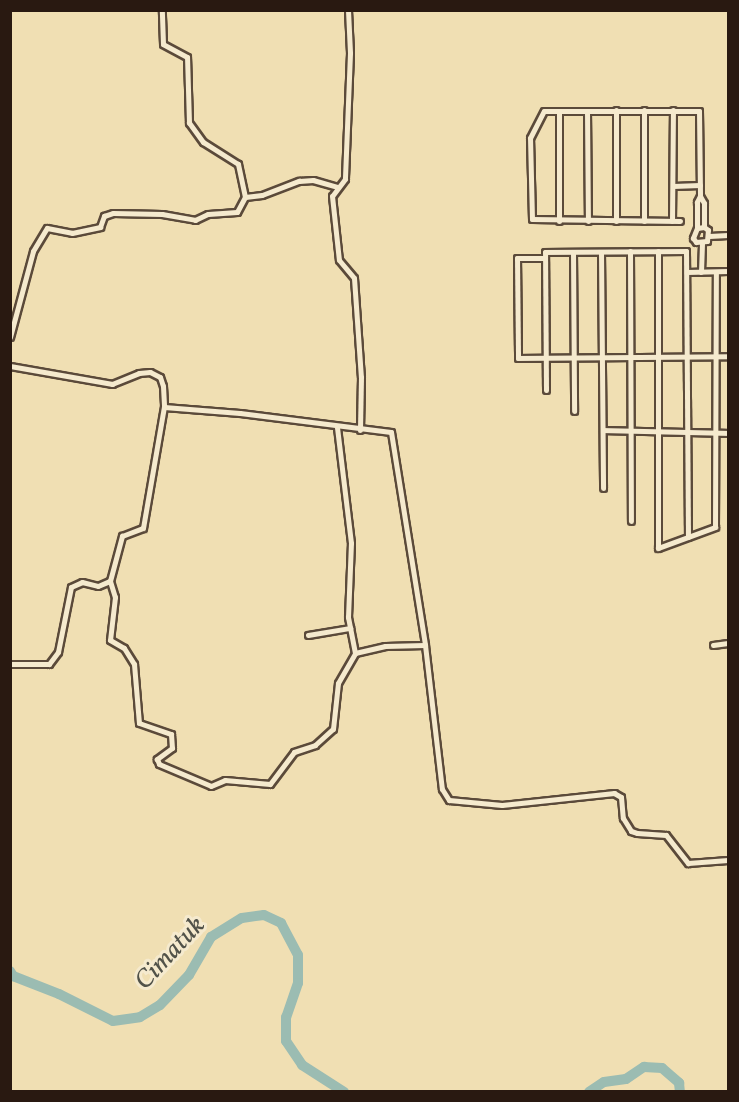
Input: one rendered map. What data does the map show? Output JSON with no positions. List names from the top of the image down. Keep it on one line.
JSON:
{"water":["Cimatuk"]}
